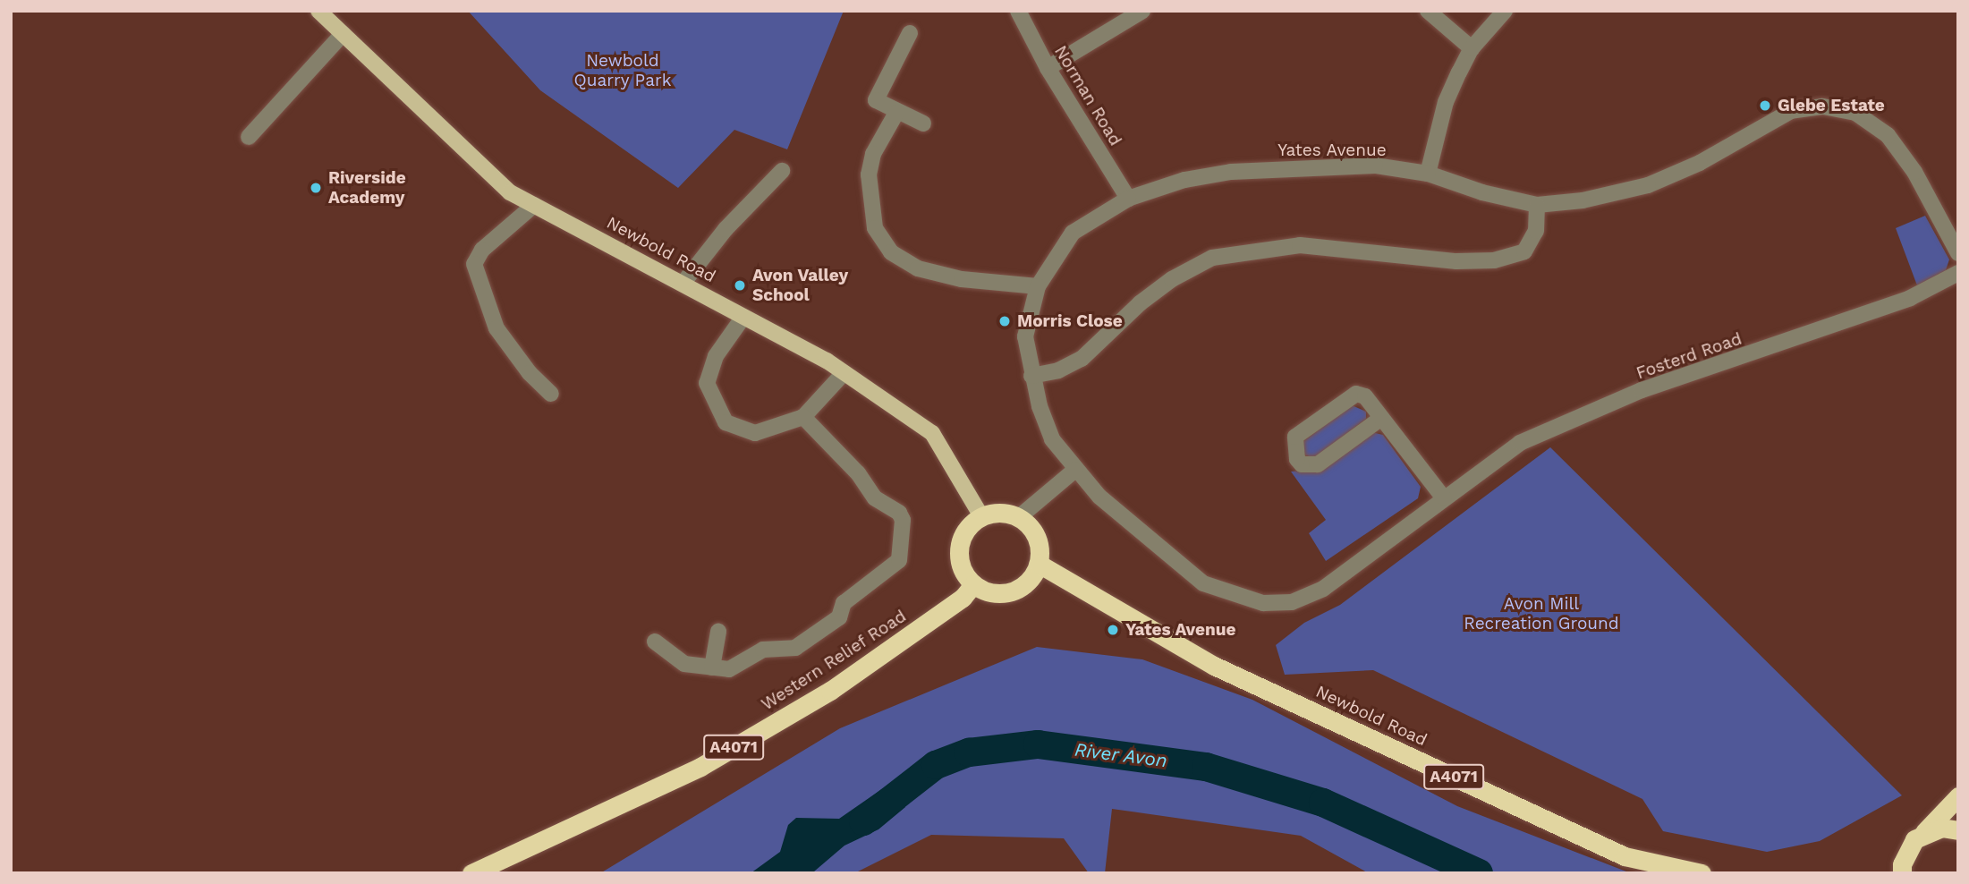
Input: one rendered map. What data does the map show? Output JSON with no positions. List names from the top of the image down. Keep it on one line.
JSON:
{"streets":{"highway":["Newbold Road","Western Relief Road","A4071"],"street":["Norman Road","Yates Avenue","Fosterd Road"]},"crossings":[["Norman Road","Yates Avenue"],["Yates Avenue","Fosterd Road"],["Newbold Road","Western Relief Road"]],"water":["River Avon"],"parks":["Newbold Quarry Park","Avon Mill Recreation Ground"],"places":["Glebe Estate","Riverside Academy","Avon Valley School","Morris Close","Yates Avenue"]}
